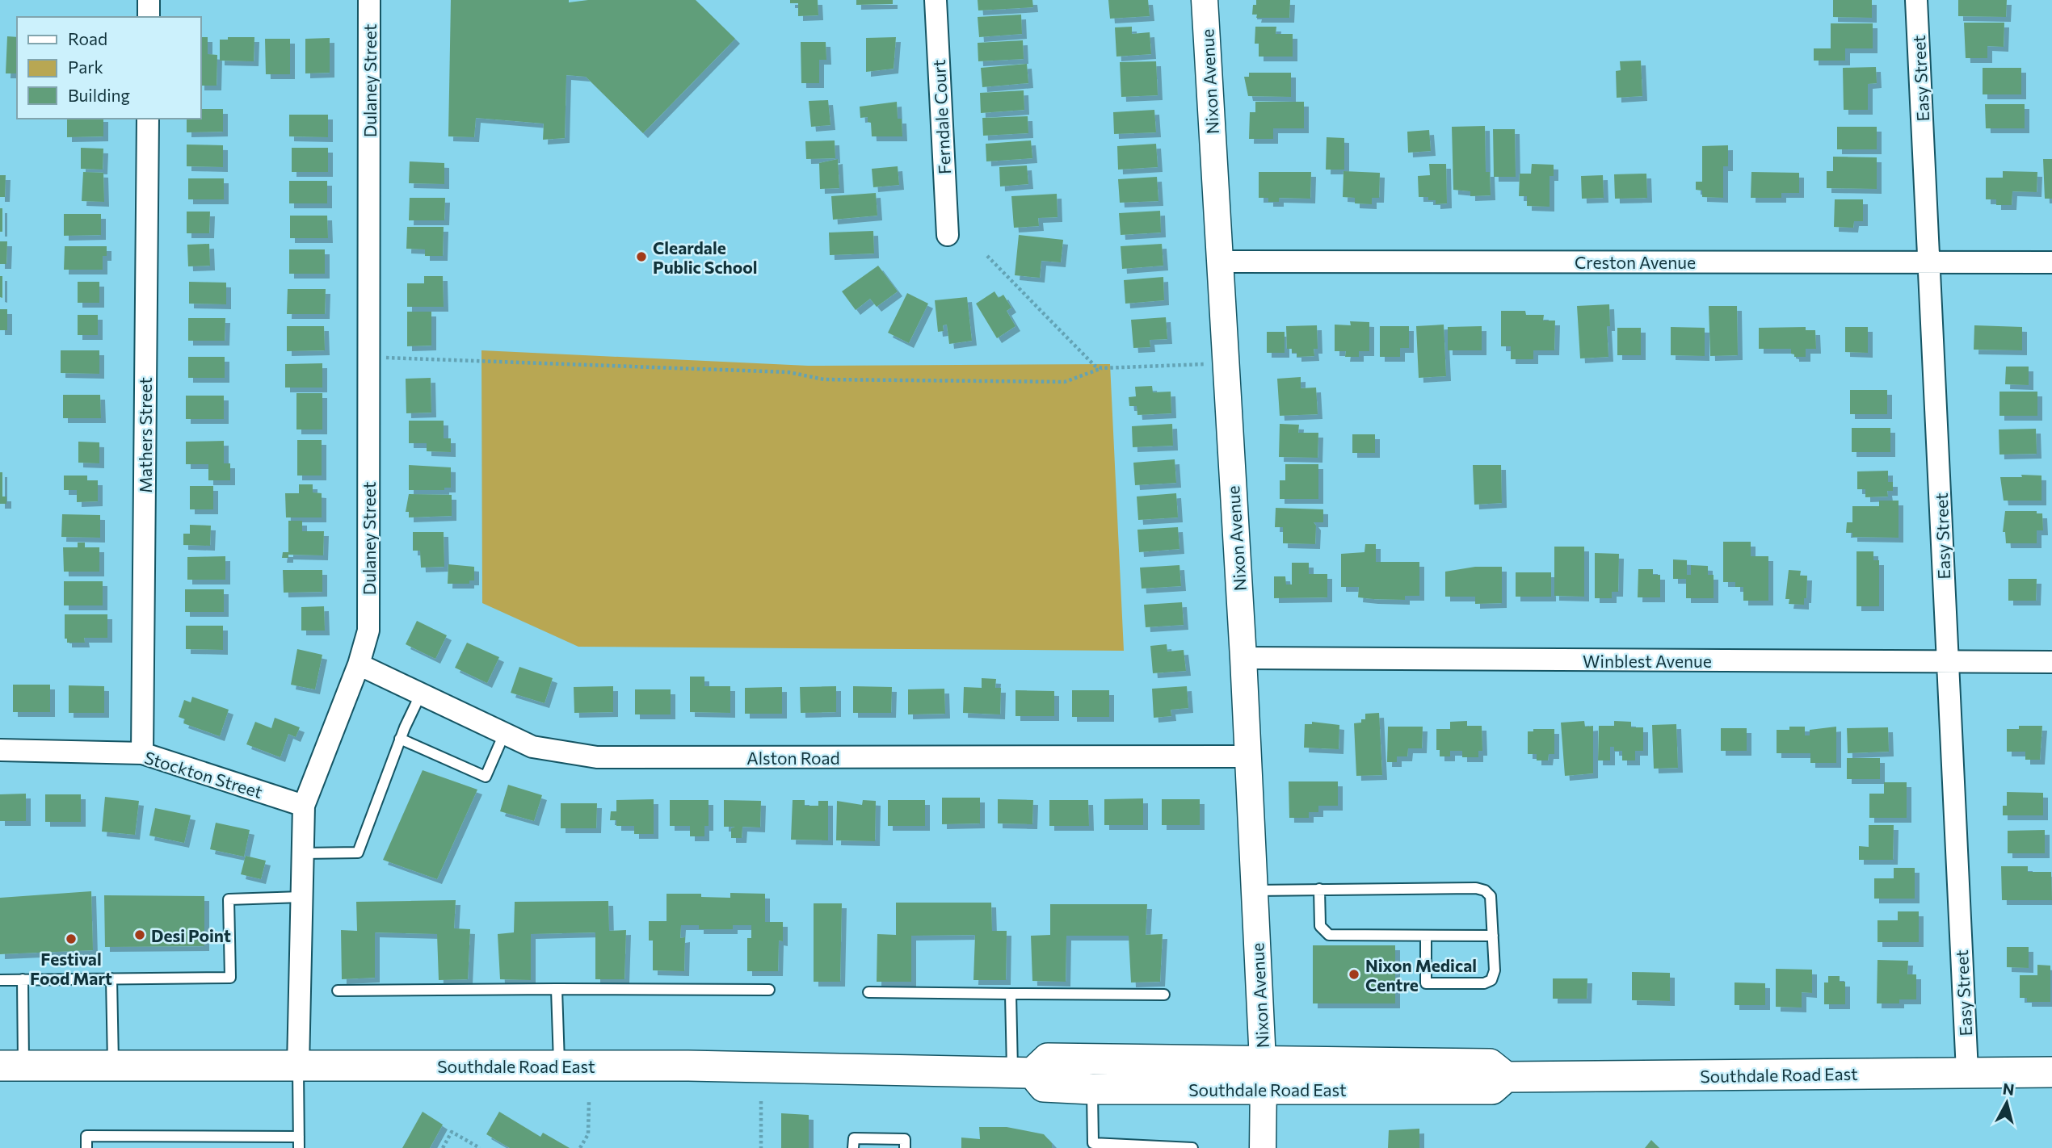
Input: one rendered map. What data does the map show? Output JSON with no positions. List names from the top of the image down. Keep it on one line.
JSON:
{"streets":{"main road":["Southdale Road East"],"street":["Easy Street","Dulaney Street","Nixon Avenue","Ferndale Court","Creston Avenue","Mathers Street","Winblest Avenue","Alston Road","Stockton Street"]},"crossings":[["Easy Street","Creston Avenue"],["Easy Street","Winblest Avenue"],["Easy Street","Southdale Road East"],["Dulaney Street","Alston Road"],["Dulaney Street","Stockton Street"],["Dulaney Street","Southdale Road East"],["Nixon Avenue","Creston Avenue"],["Nixon Avenue","Winblest Avenue"],["Nixon Avenue","Alston Road"],["Nixon Avenue","Southdale Road East"],["Mathers Street","Stockton Street"]],"places":["Cleardale Public School","Desi Point","Festival Food Mart","Nixon Medical Centre"],"legend":["Road","Park","Building"],"north":"top"}
